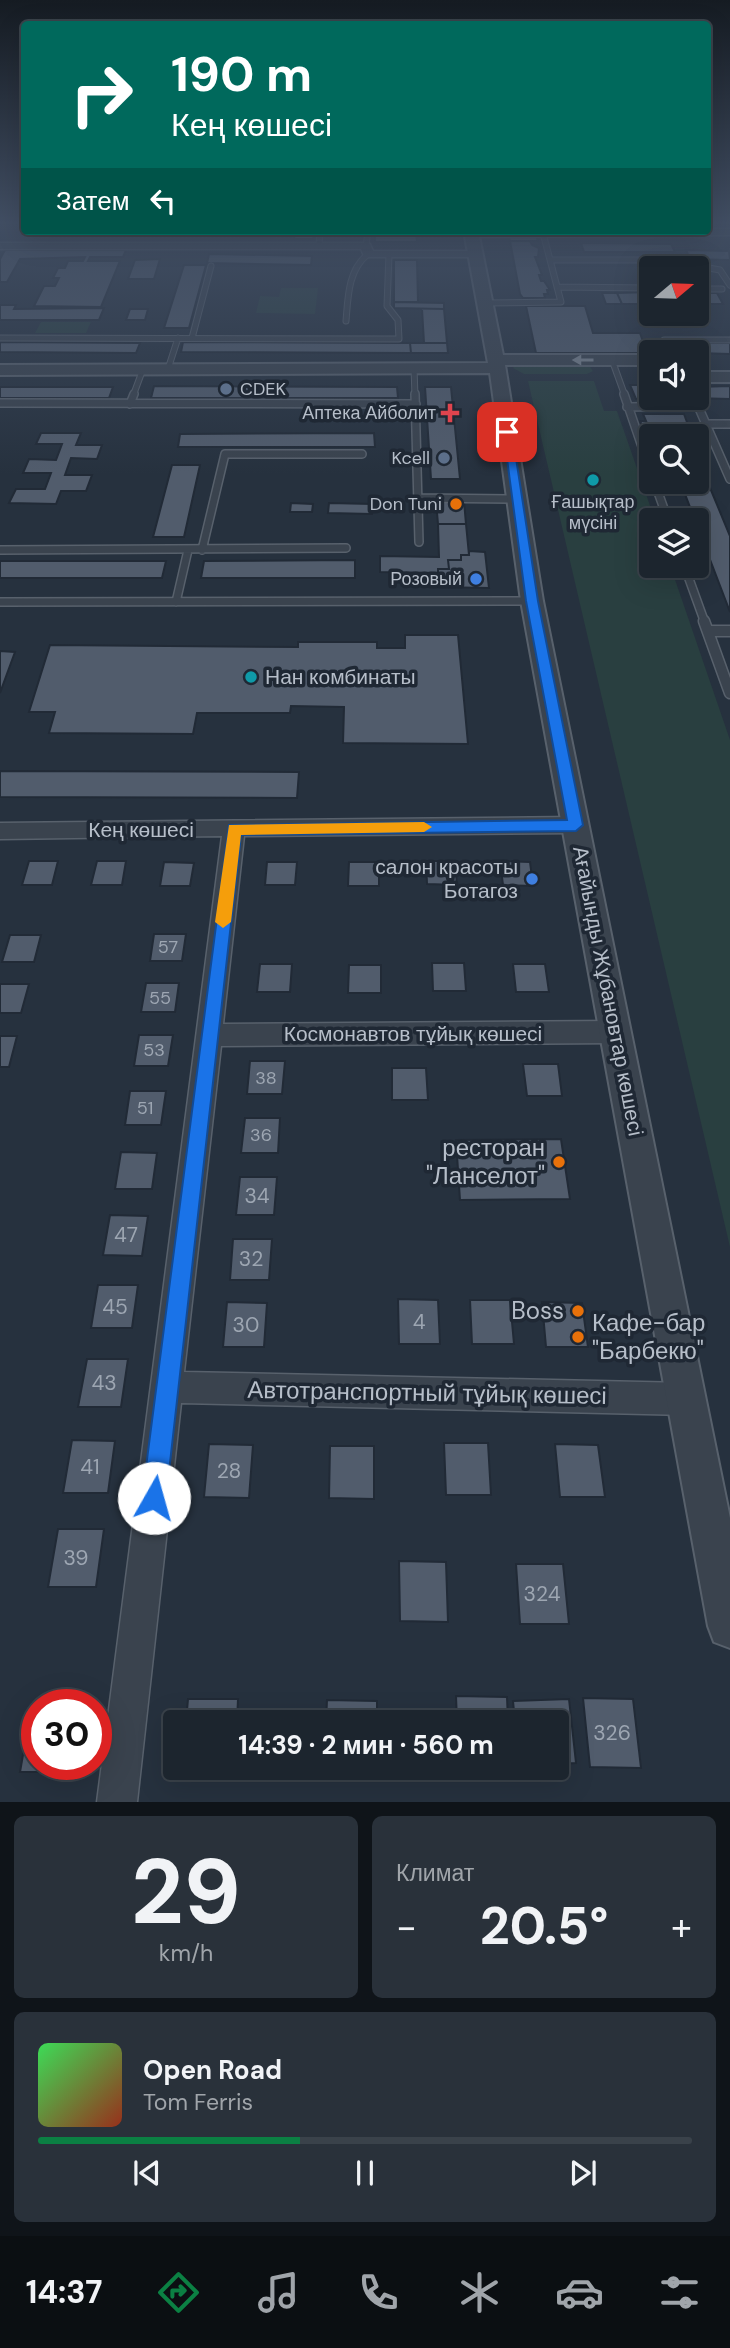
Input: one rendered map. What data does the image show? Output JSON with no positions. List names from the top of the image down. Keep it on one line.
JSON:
{"streets":{"street":["Кең көшесі","Ағайынды Жұбановтар көшесі","Космонавтов тұйық көшесі","Автотранспортный тұйық көшесі"]},"crossings":[["Кең көшесі","Ағайынды Жұбановтар көшесі"],["Ағайынды Жұбановтар көшесі","Космонавтов тұйық көшесі"],["Ағайынды Жұбановтар көшесі","Автотранспортный тұйық көшесі"]],"places":{"other":["CDEK","Kcell","Ғашықтар мүсіні","Don Tuni","Розовый","Нан комбинаты","салон красоты Ботагоз","ресторан \"Ланселот\"","Boss","Кафе-бар \"Барбекю\""],"health":["Аптека Айболит"]},"house_numbers":["57","55","53","38","51","36","34","47","32","45","4","30","43","41","28","39","324","326"],"north":"right","page":{"turn":["190 m","Кең көшесі"],"then":"Затем","limit":"30","trip":"14:39 · 2 мин · 560 m","tile":[["29","km/h"],"Климат"],"heat":["−","20.5°","+"],"song":["Open Road","Tom Ferris"],"tabs":"14:37"}}
